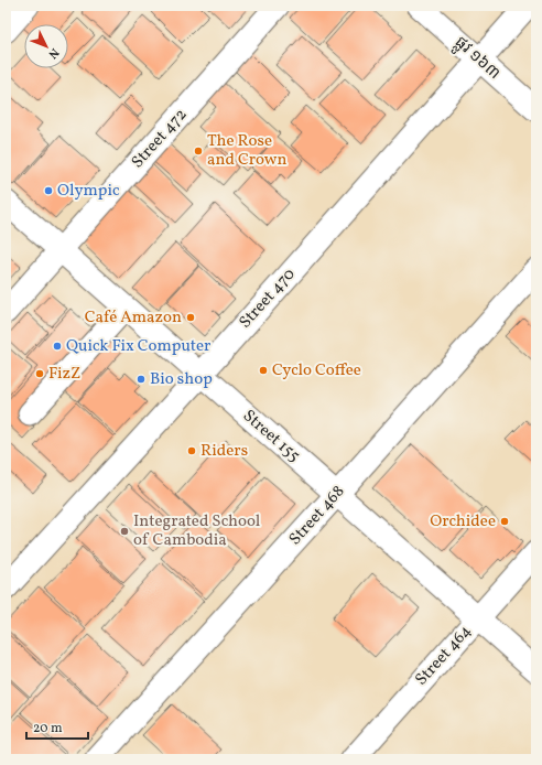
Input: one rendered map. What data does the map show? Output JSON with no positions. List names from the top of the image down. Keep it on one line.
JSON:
{"streets":{"street":["ផ្លូវ ១៦៣","Street 472","Street 470","Street 155","Street 468","Street 464"]},"crossings":[["ផ្លូវ ១៦៣","Street 470"],["Street 472","Street 155"],["Street 470","Street 155"],["Street 155","Street 468"],["Street 155","Street 464"]],"places":["The Rose and Crown","Olympic","Café Amazon","Quick Fix Computer","Cyclo Coffee","FizZ","Bio shop","Riders","Orchidee","Integrated School of Cambodia"],"scale_bar":"20 m","north":"bottom right"}
